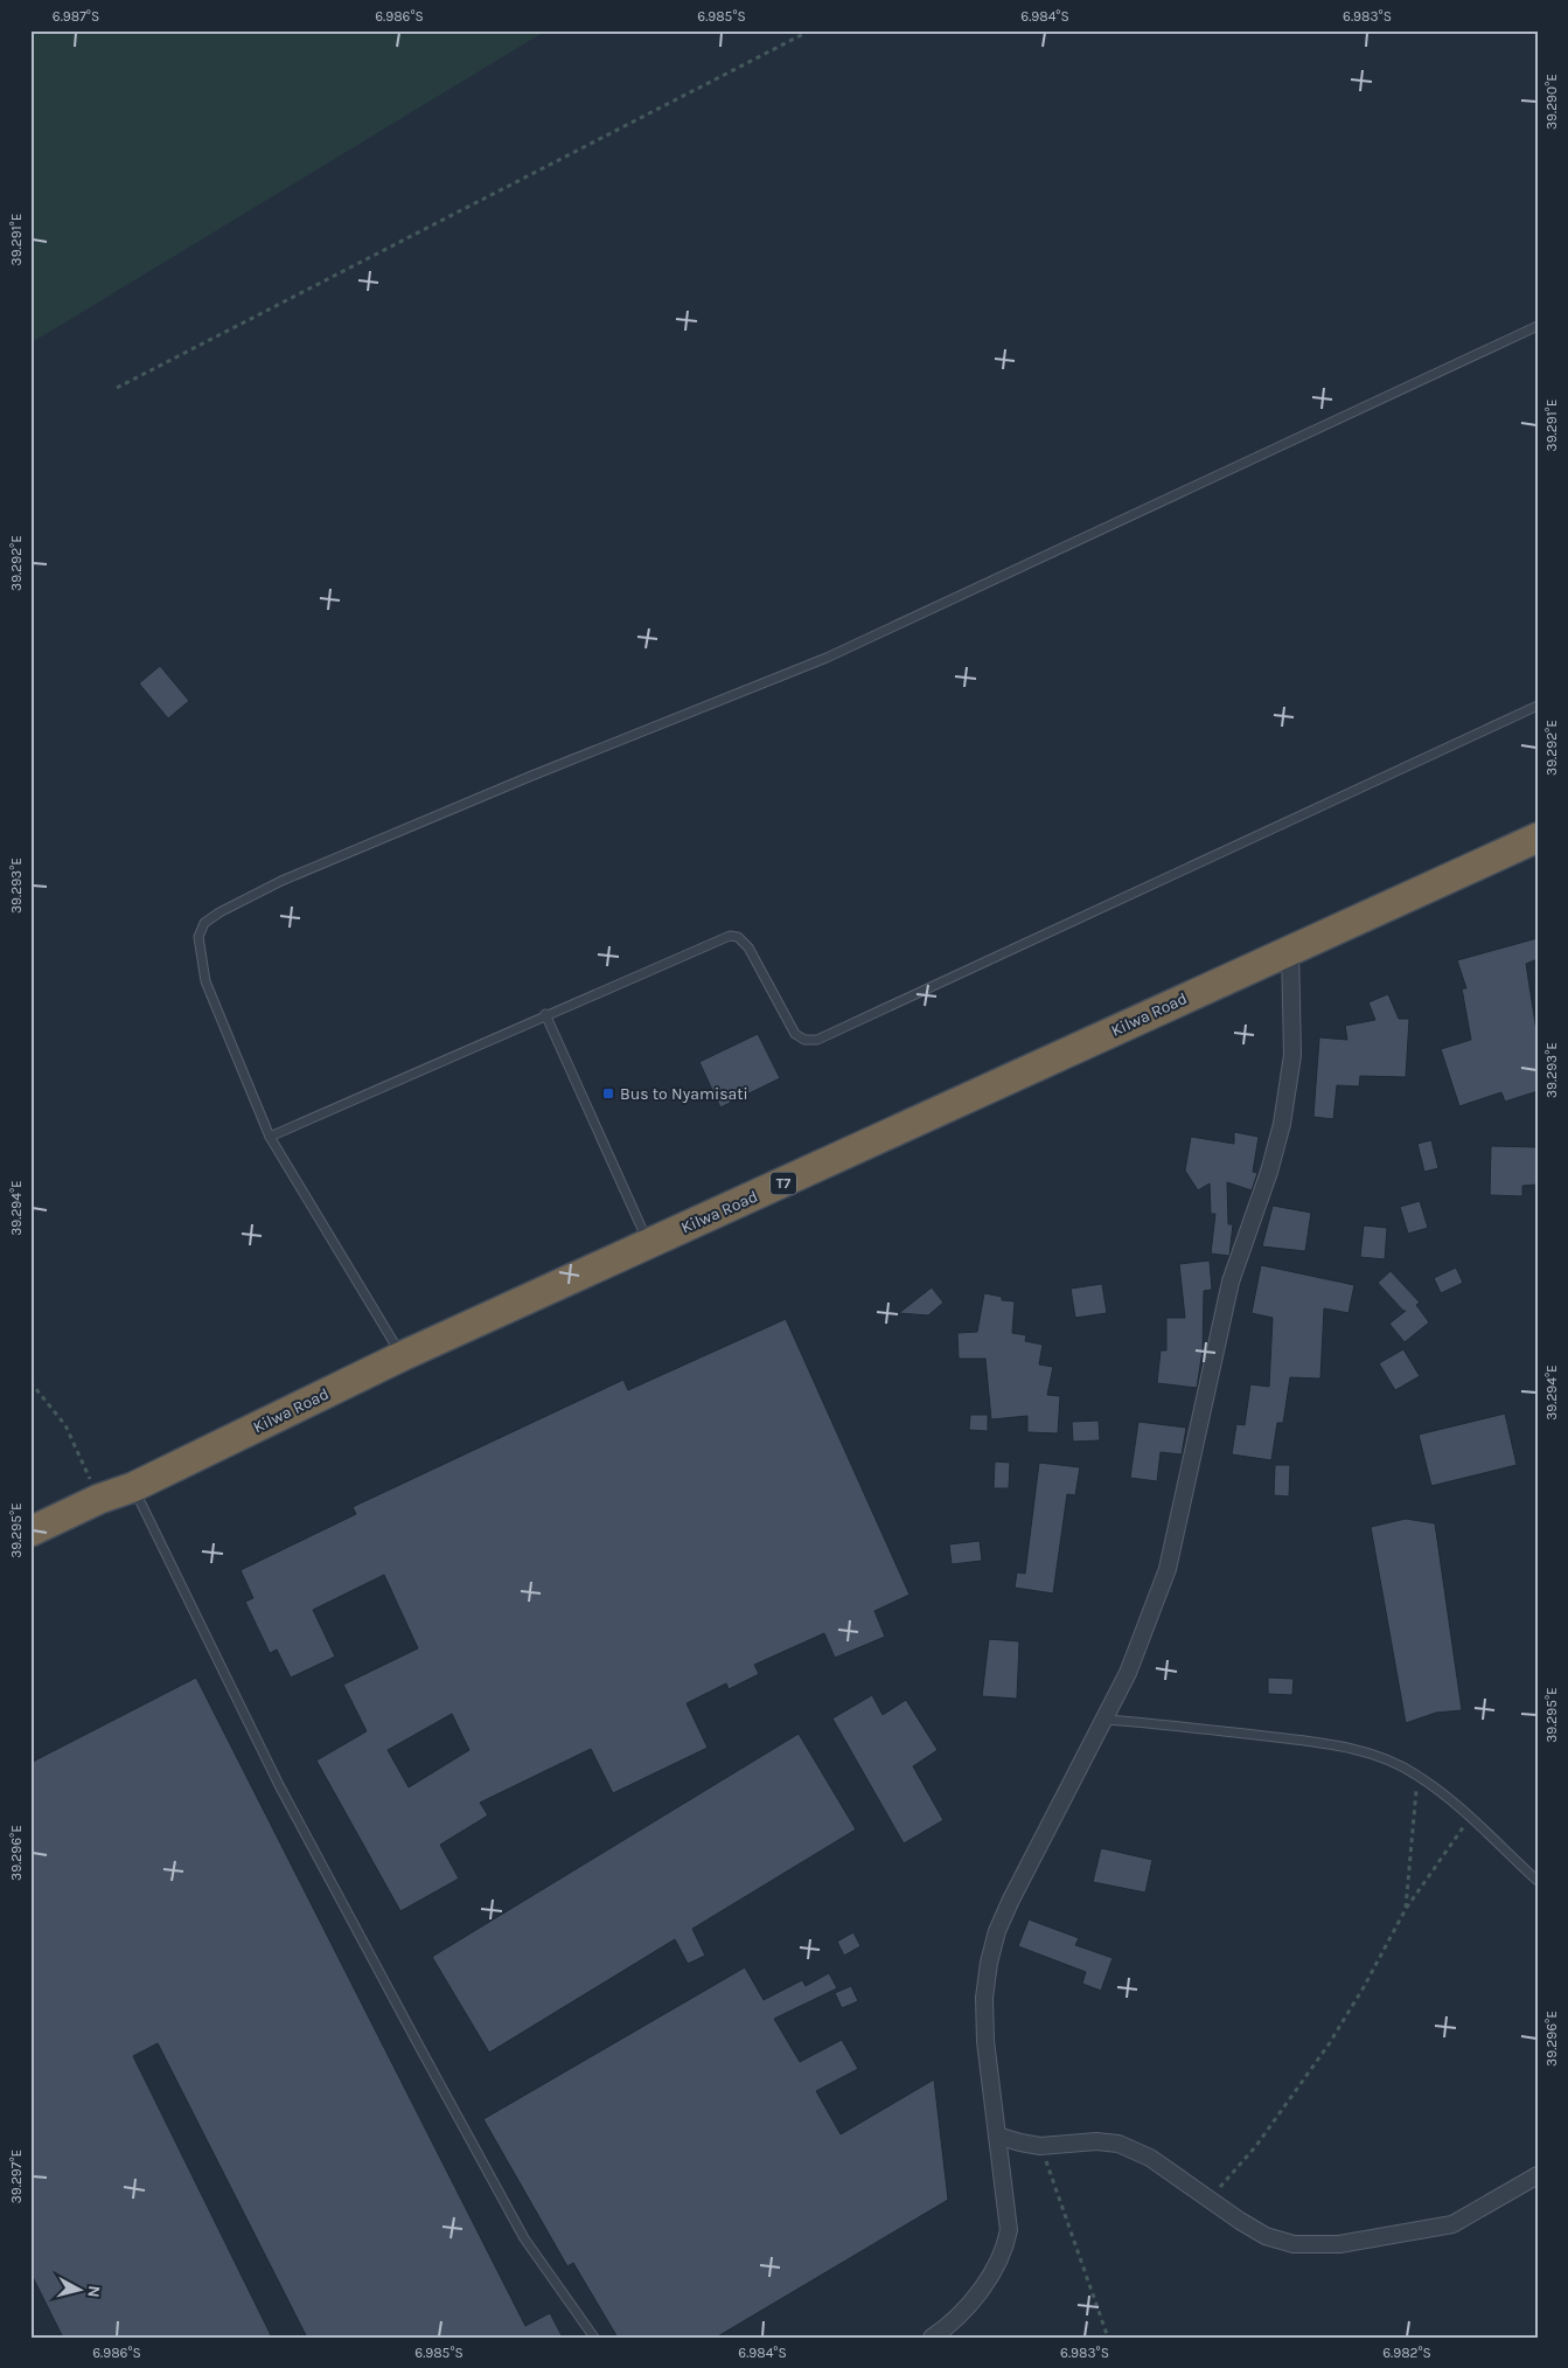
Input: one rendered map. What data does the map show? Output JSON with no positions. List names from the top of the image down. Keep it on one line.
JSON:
{"streets":{"highway":["Kilwa Road","T7"]},"places":{"transit":["Bus to Nyamisati"]},"north":"right","coordinates":["6.987°S","6.986°S","6.985°S","6.984°S","6.983°S","39.290°E","39.291°E","39.292°E","39.293°E","39.294°E","39.295°E","39.296°E","39.297°E","6.982°S"]}
